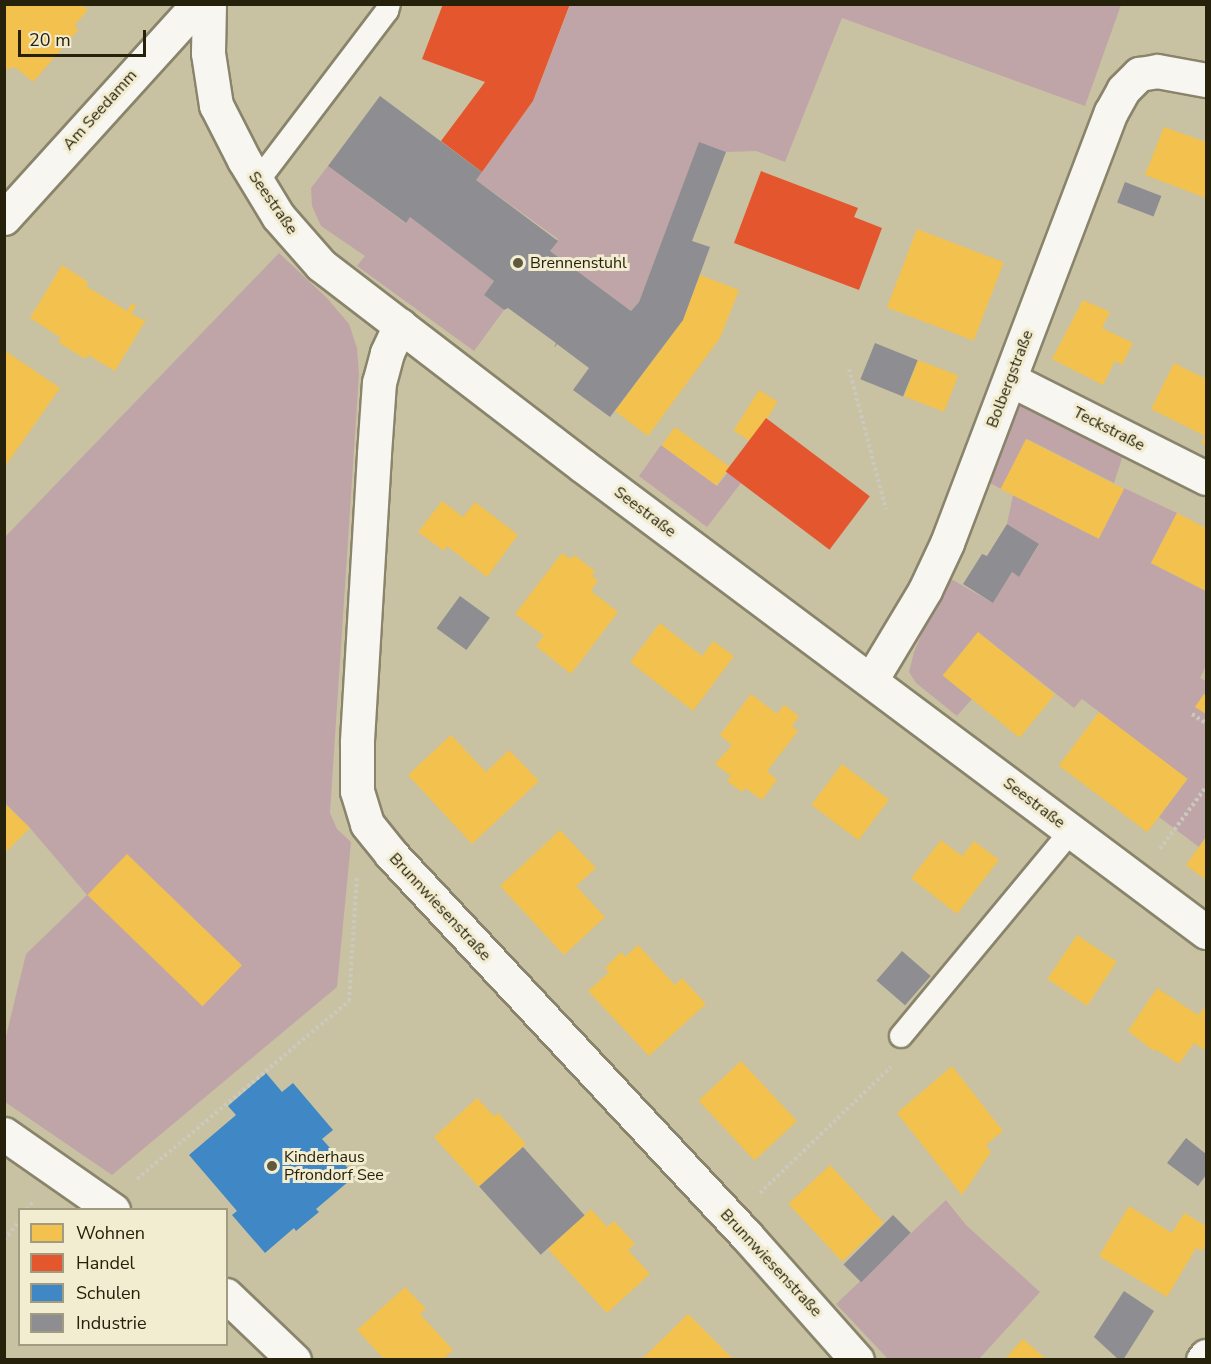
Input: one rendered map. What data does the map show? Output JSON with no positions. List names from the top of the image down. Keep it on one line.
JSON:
{"streets":{"street":["Am Seedamm","Seestraße","Bolbergstraße","Teckstraße","Brunnwiesenstraße"]},"crossings":[["Seestraße","Bolbergstraße"],["Seestraße","Brunnwiesenstraße"],["Bolbergstraße","Teckstraße"]],"places":["Brennenstuhl","Kinderhaus Pfrondorf See"],"legend":["Wohnen","Handel","Schulen","Industrie"],"scale_bar":"20 m"}
